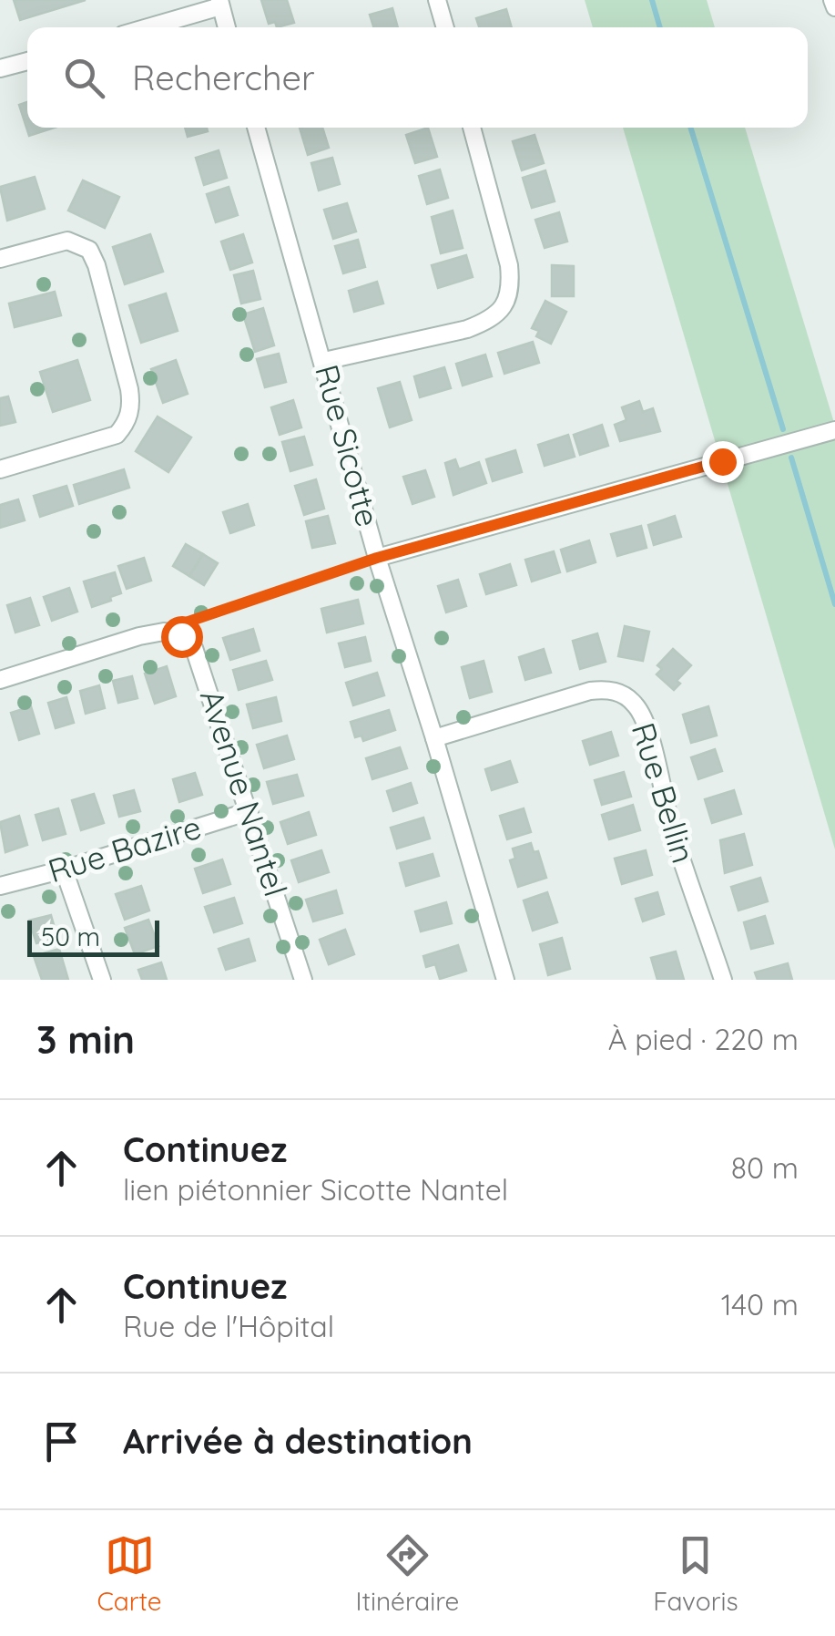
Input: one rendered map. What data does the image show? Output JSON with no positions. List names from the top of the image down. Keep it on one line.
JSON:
{"streets":{"street":["Rue Sicotte","Avenue Nantel","Rue Bellin","Rue Bazire"]},"crossings":[["Rue Sicotte","Rue Bellin"],["Avenue Nantel","Rue Bazire"]],"scale_bar":"50 m","page":{"search":"Rechercher","scale":"50 m","heading":["3 min","À pied · 220 m"],"list":[["Continuez","lien piétonnier Sicotte Nantel","80 m"],["Continuez","Rue de l'Hôpital","140 m"],"Arrivée à destination"],"nav":["Carte","Itinéraire","Favoris"]}}
